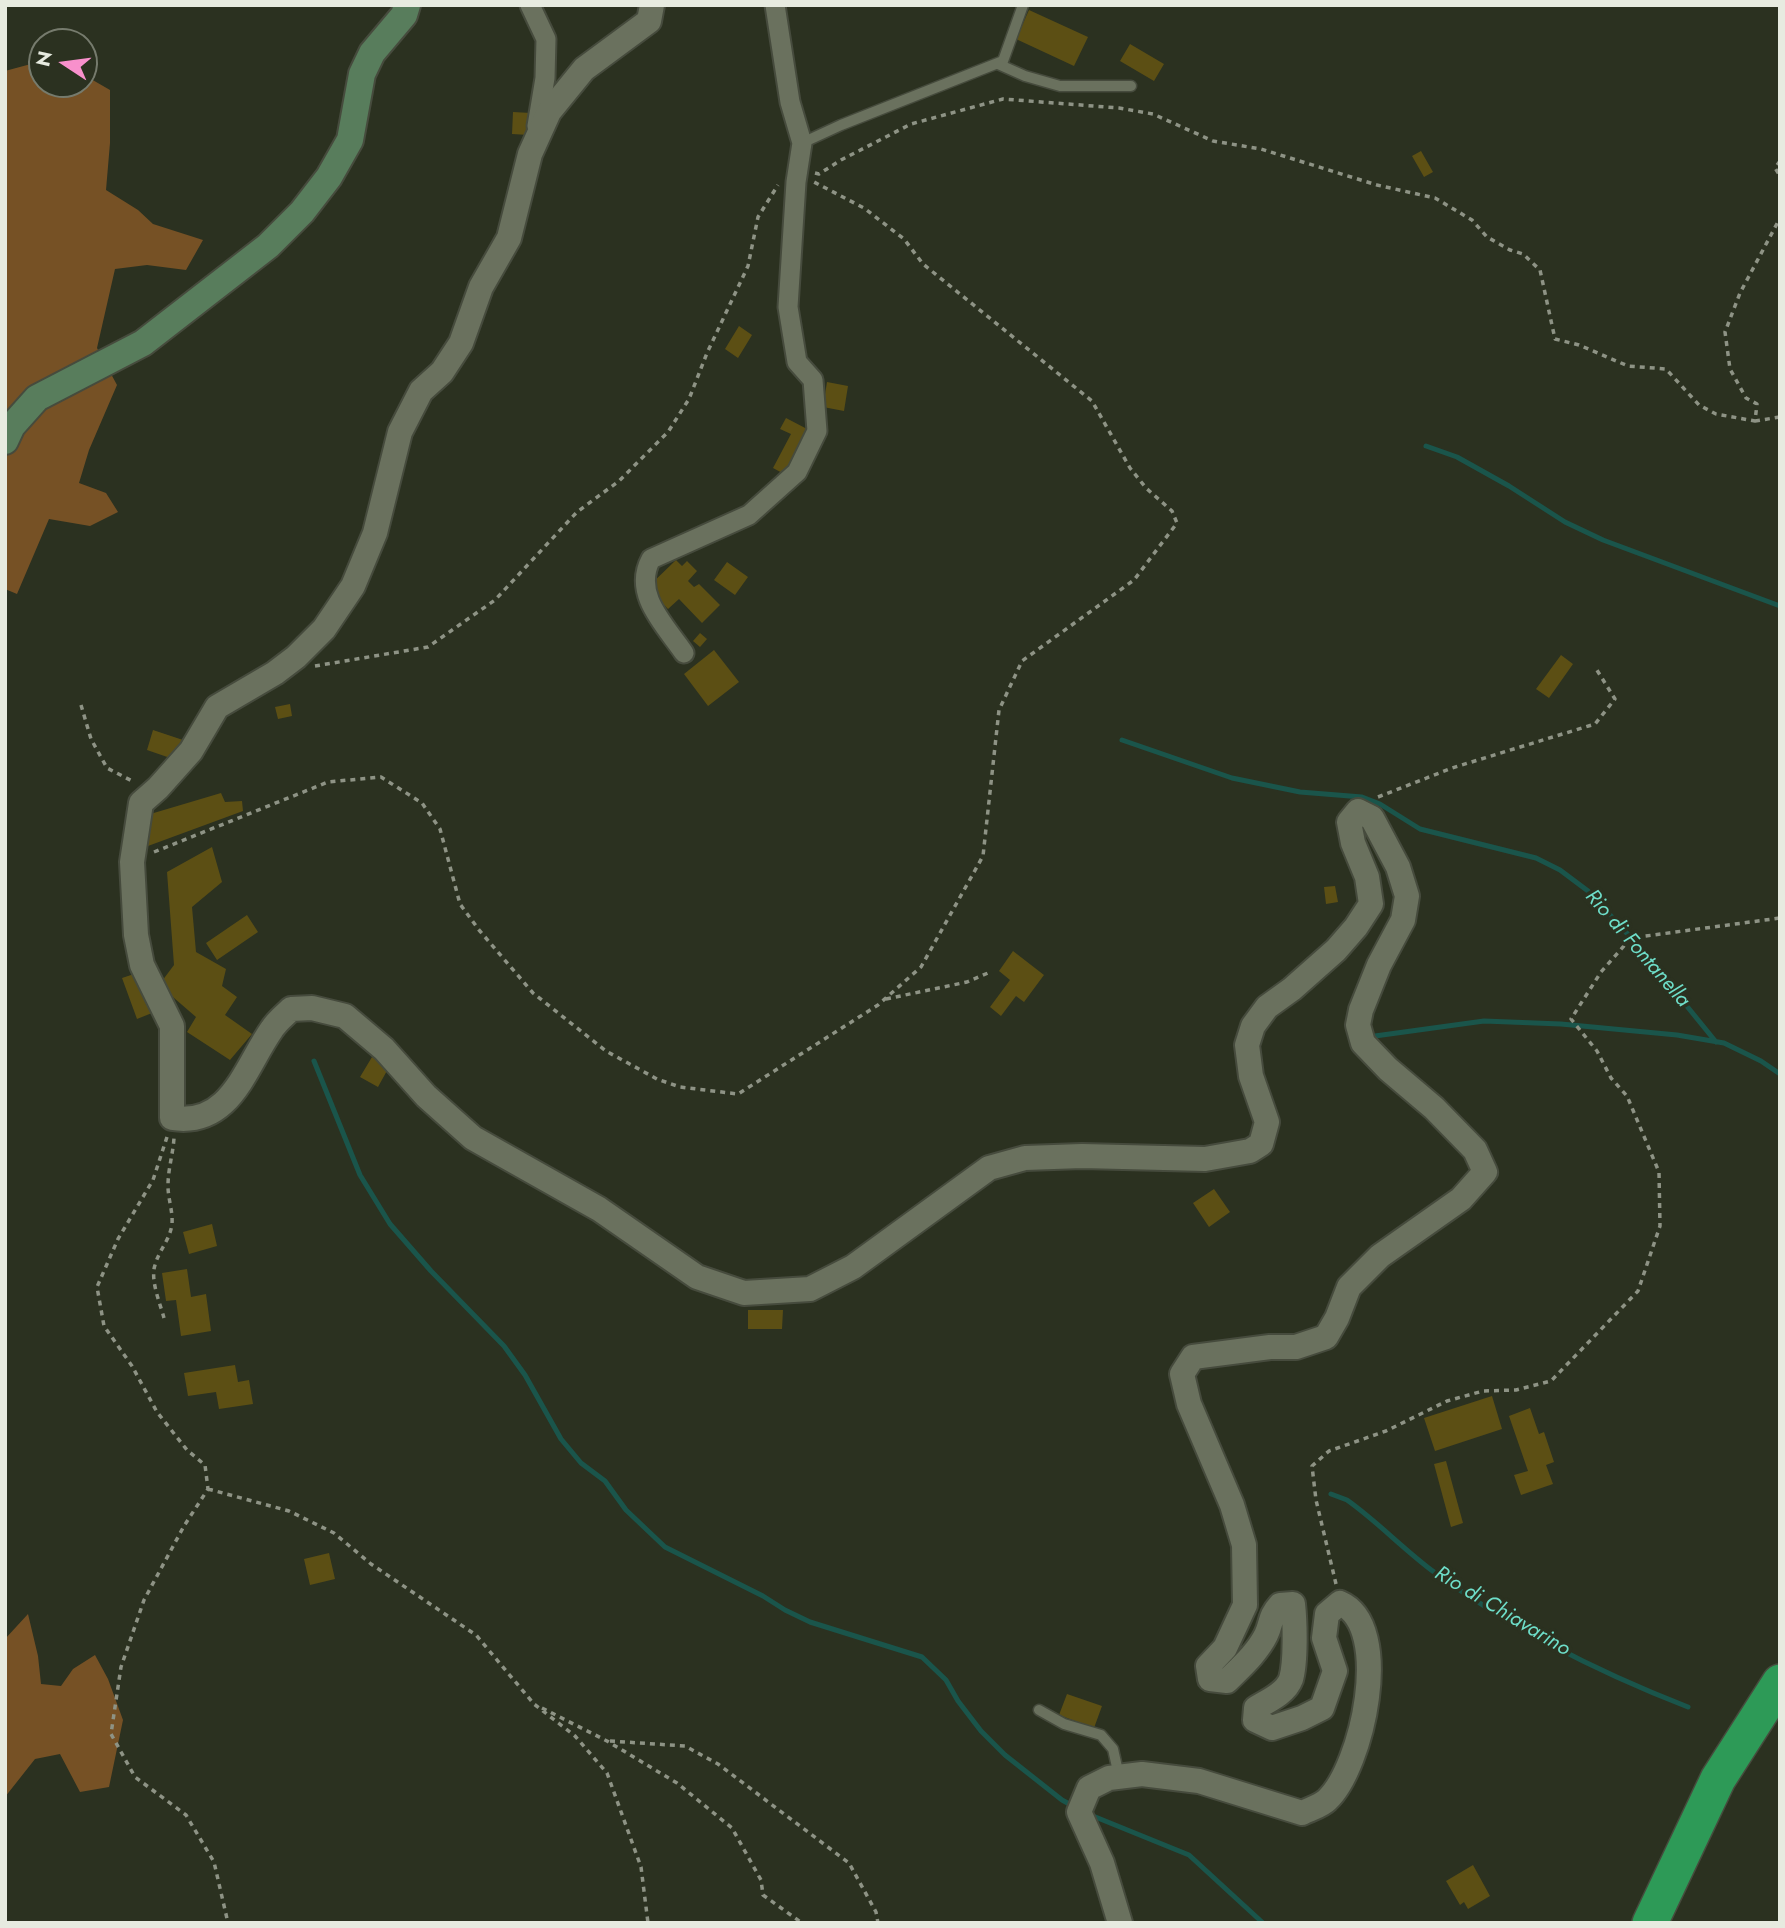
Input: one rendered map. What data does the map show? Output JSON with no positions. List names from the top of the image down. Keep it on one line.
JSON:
{"water":["Rio di Fontanella","Rio di Chiavarino"],"north":"left"}
